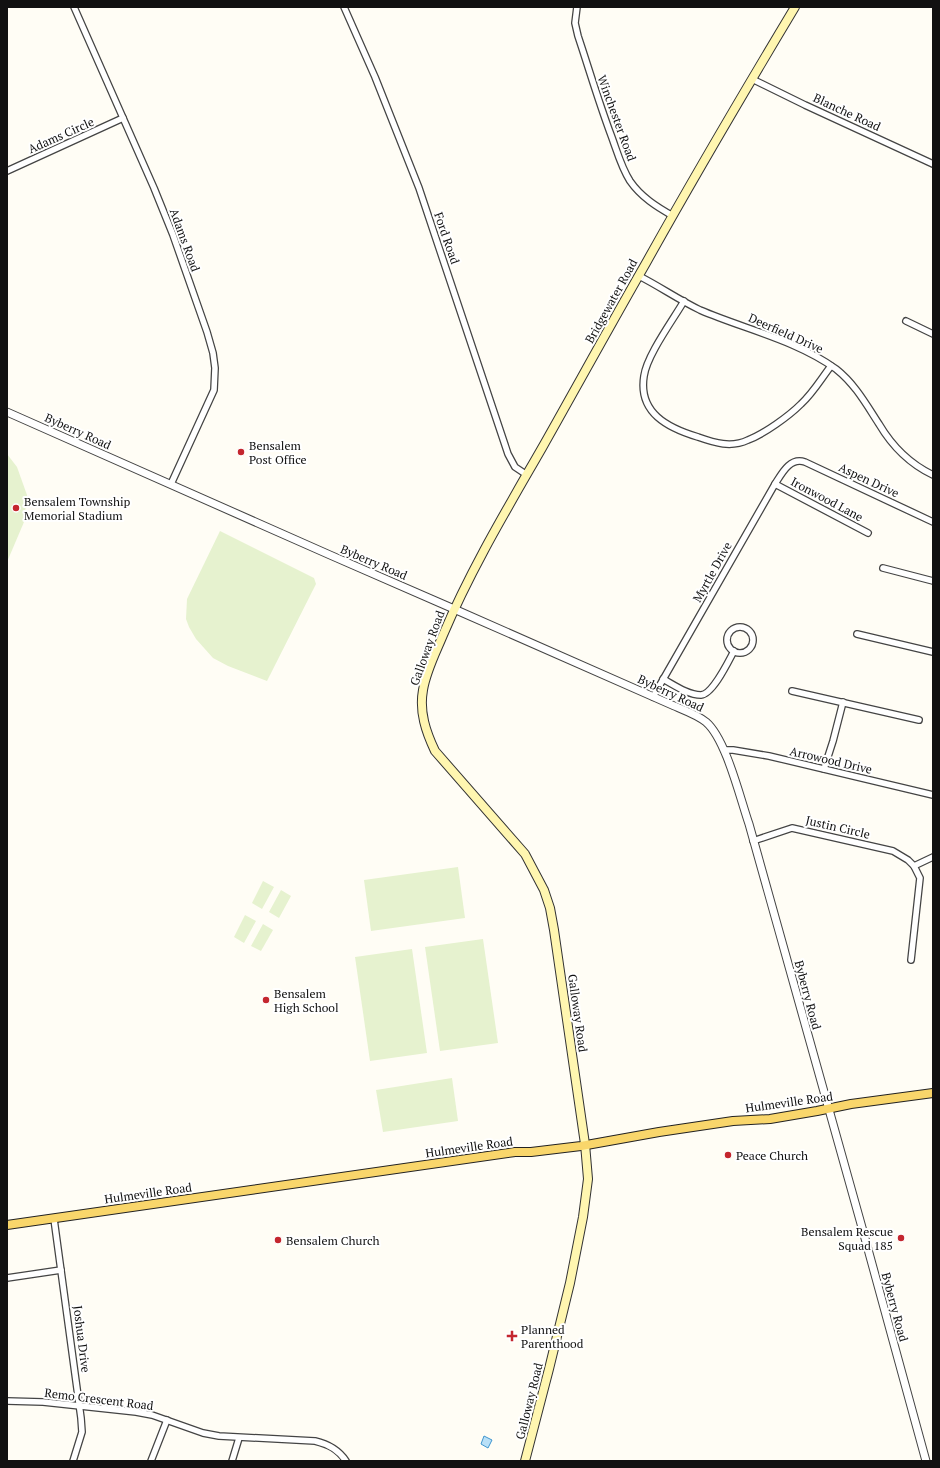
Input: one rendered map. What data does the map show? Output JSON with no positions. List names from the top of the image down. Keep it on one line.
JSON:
{"streets":{"main road":["Bridgewater Road","Galloway Road","Hulmeville Road"],"street":["Blanche Road","Winchester Road","Adams Circle","Ford Road","Adams Road","Deerfield Drive","Byberry Road","Aspen Drive","Ironwood Lane","Myrtle Drive","Arrowood Drive","Justin Circle","Joshua Drive","Remo Crescent Road"]},"crossings":[["Blanche Road","Bridgewater Road"],["Winchester Road","Bridgewater Road"],["Adams Circle","Adams Road"],["Ford Road","Bridgewater Road"],["Adams Road","Byberry Road"],["Bridgewater Road","Deerfield Drive"],["Bridgewater Road","Byberry Road"],["Bridgewater Road","Galloway Road"],["Byberry Road","Myrtle Drive"],["Byberry Road","Galloway Road"],["Byberry Road","Arrowood Drive"],["Byberry Road","Justin Circle"],["Byberry Road","Hulmeville Road"],["Aspen Drive","Myrtle Drive"],["Ironwood Lane","Myrtle Drive"],["Galloway Road","Hulmeville Road"],["Hulmeville Road","Joshua Drive"],["Joshua Drive","Remo Crescent Road"]],"places":{"other":["Bensalem Post Office","Bensalem Township Memorial Stadium","Bensalem High School","Peace Church","Bensalem Rescue Squad 185","Bensalem Church"],"health":["Planned Parenthood"]}}
